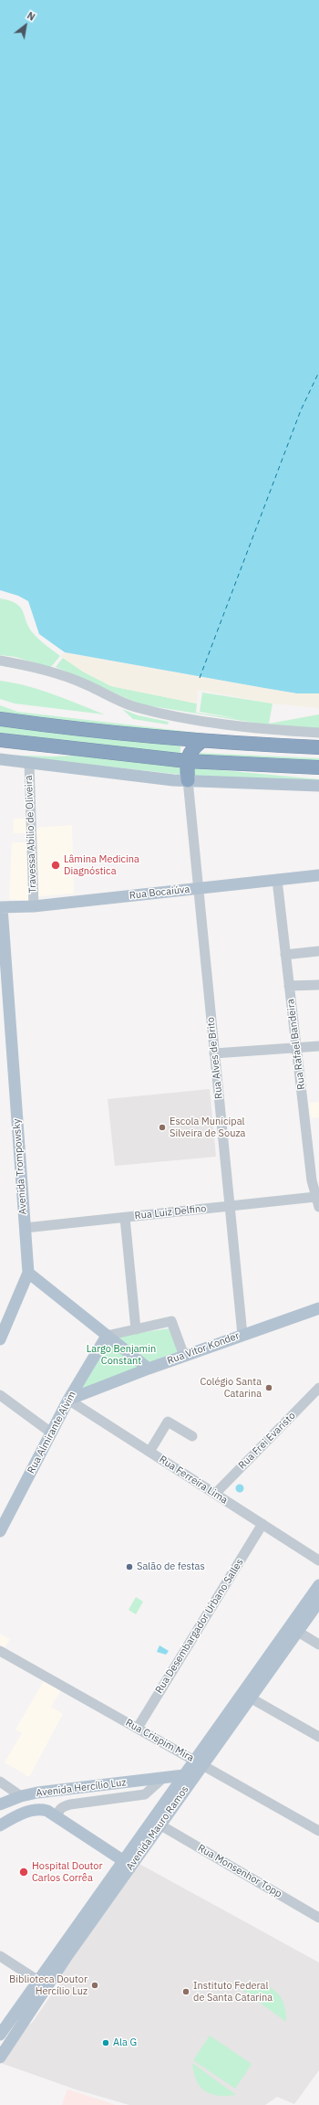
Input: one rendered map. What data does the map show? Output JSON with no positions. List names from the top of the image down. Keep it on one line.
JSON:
{"streets":{"main road":["Rua Bocaiúva","Avenida Trompowsky","Rua Vitor Konder","Rua Almirante Alvim","Avenida Hercílio Luz","Avenida Mauro Ramos"],"street":["Travessa Abílio de Oliveira","Rua Rafael Bandeira","Rua Alves de Brito","Rua Luiz Delfino","Rua Frei Evaristo","Rua Ferreira Lima","Rua Desembargador Urbano Salles","Rua Crispim Mira","Rua Monsenhor Topp"]},"crossings":[["Travessa Abílio de Oliveira","Rua Bocaiúva"],["Rua Bocaiúva","Rua Rafael Bandeira"],["Rua Bocaiúva","Rua Alves de Brito"],["Rua Bocaiúva","Avenida Trompowsky"],["Rua Rafael Bandeira","Rua Luiz Delfino"],["Rua Alves de Brito","Rua Luiz Delfino"],["Rua Alves de Brito","Rua Vitor Konder"],["Avenida Trompowsky","Rua Luiz Delfino"],["Rua Vitor Konder","Rua Almirante Alvim"],["Rua Vitor Konder","Rua Ferreira Lima"],["Rua Almirante Alvim","Rua Ferreira Lima"],["Rua Frei Evaristo","Rua Ferreira Lima"],["Rua Ferreira Lima","Rua Desembargador Urbano Salles"],["Rua Desembargador Urbano Salles","Rua Crispim Mira"],["Rua Crispim Mira","Avenida Mauro Ramos"],["Avenida Hercílio Luz","Avenida Mauro Ramos"],["Avenida Mauro Ramos","Rua Monsenhor Topp"]],"parks":["Largo Benjamin Constant"],"places":["Lâmina Medicina Diagnóstica","Escola Municipal Silveira de Souza","Colégio Santa Catarina","Salão de festas","Hospital Doutor Carlos Corrêa","Biblioteca Doutor Hercílio Luz","Instituto Federal de Santa Catarina","Ala G"],"north":"top right"}
